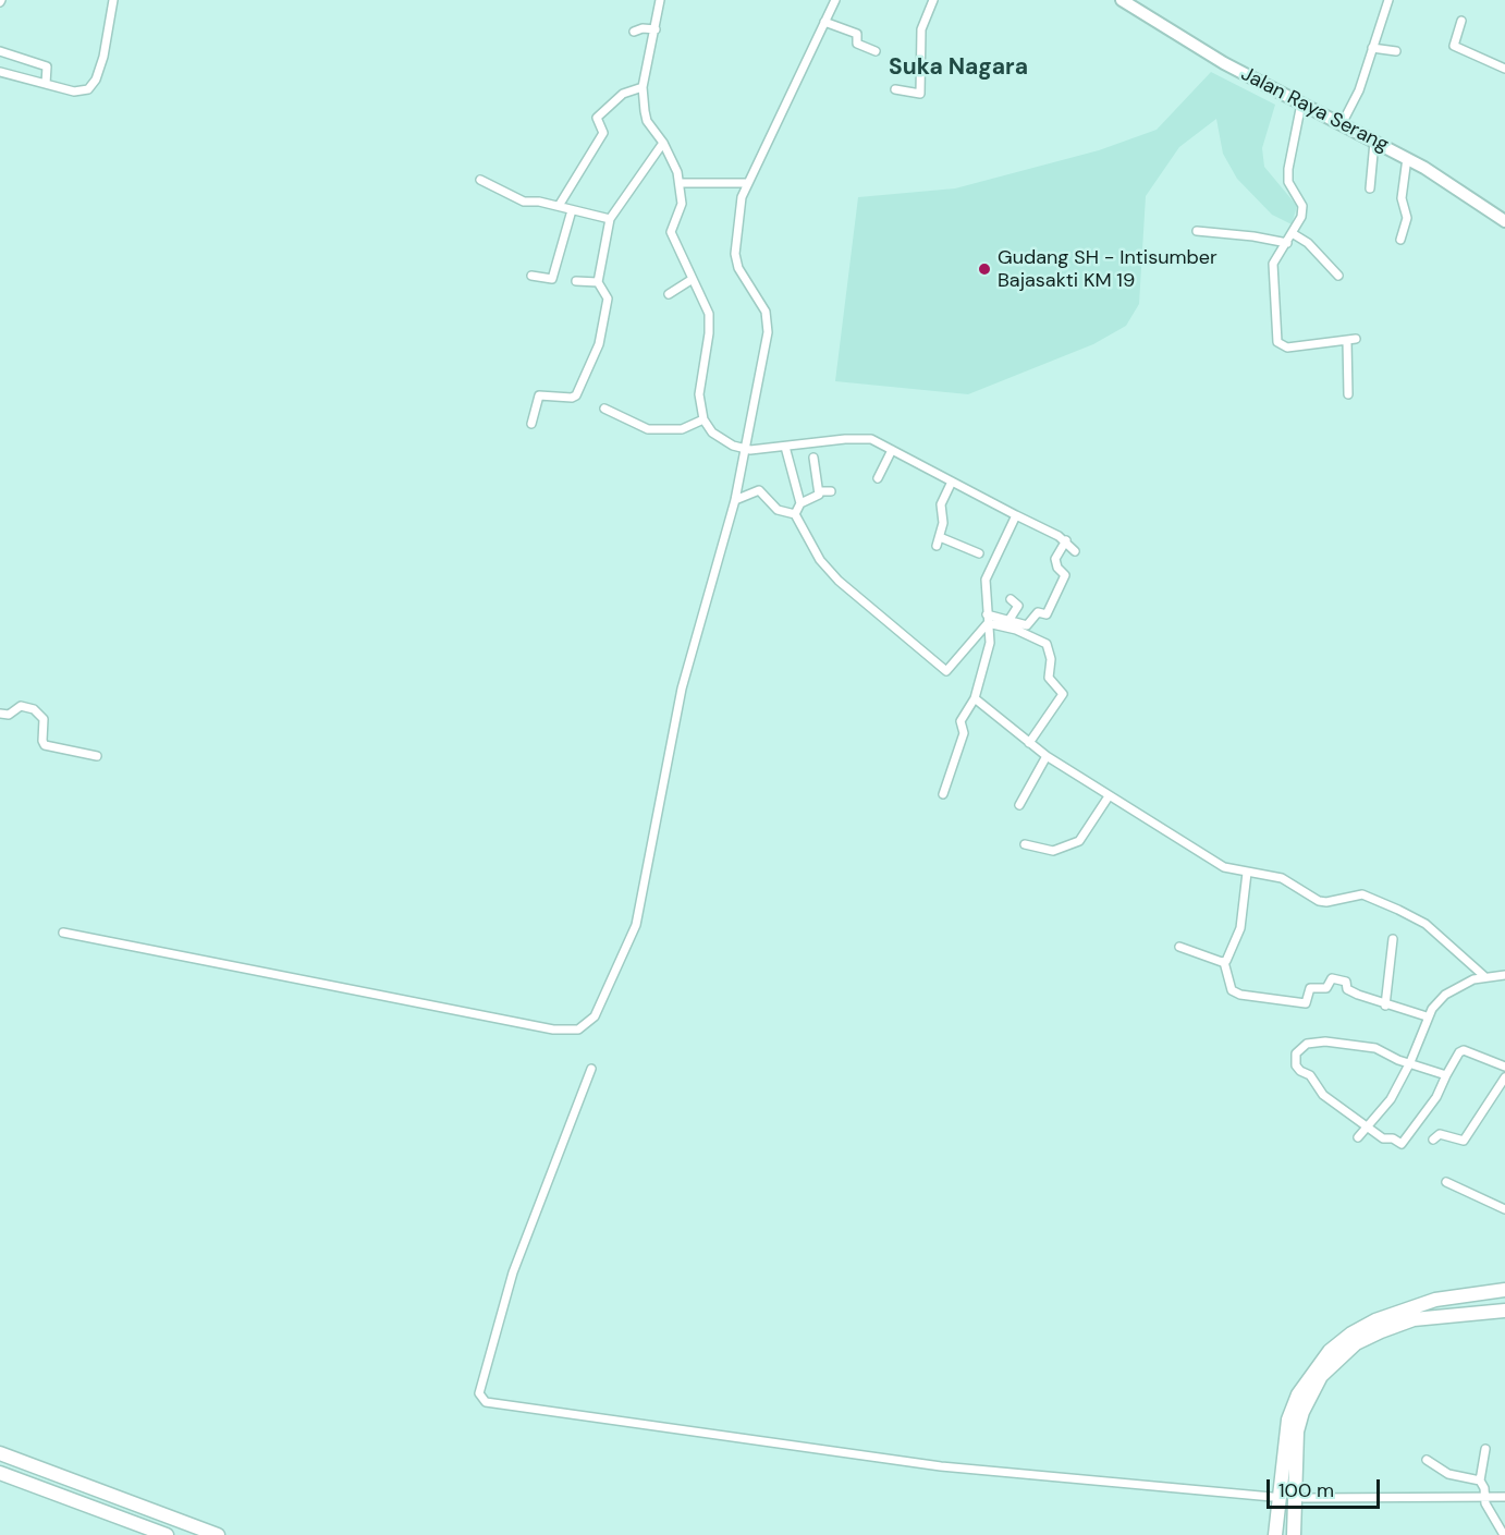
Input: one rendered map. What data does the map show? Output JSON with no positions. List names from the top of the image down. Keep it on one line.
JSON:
{"streets":{"highway":["Jalan Raya Serang"]},"districts":["Suka Nagara"],"places":["Gudang SH - Intisumber Bajasakti KM 19"],"scale_bar":"100 m"}
